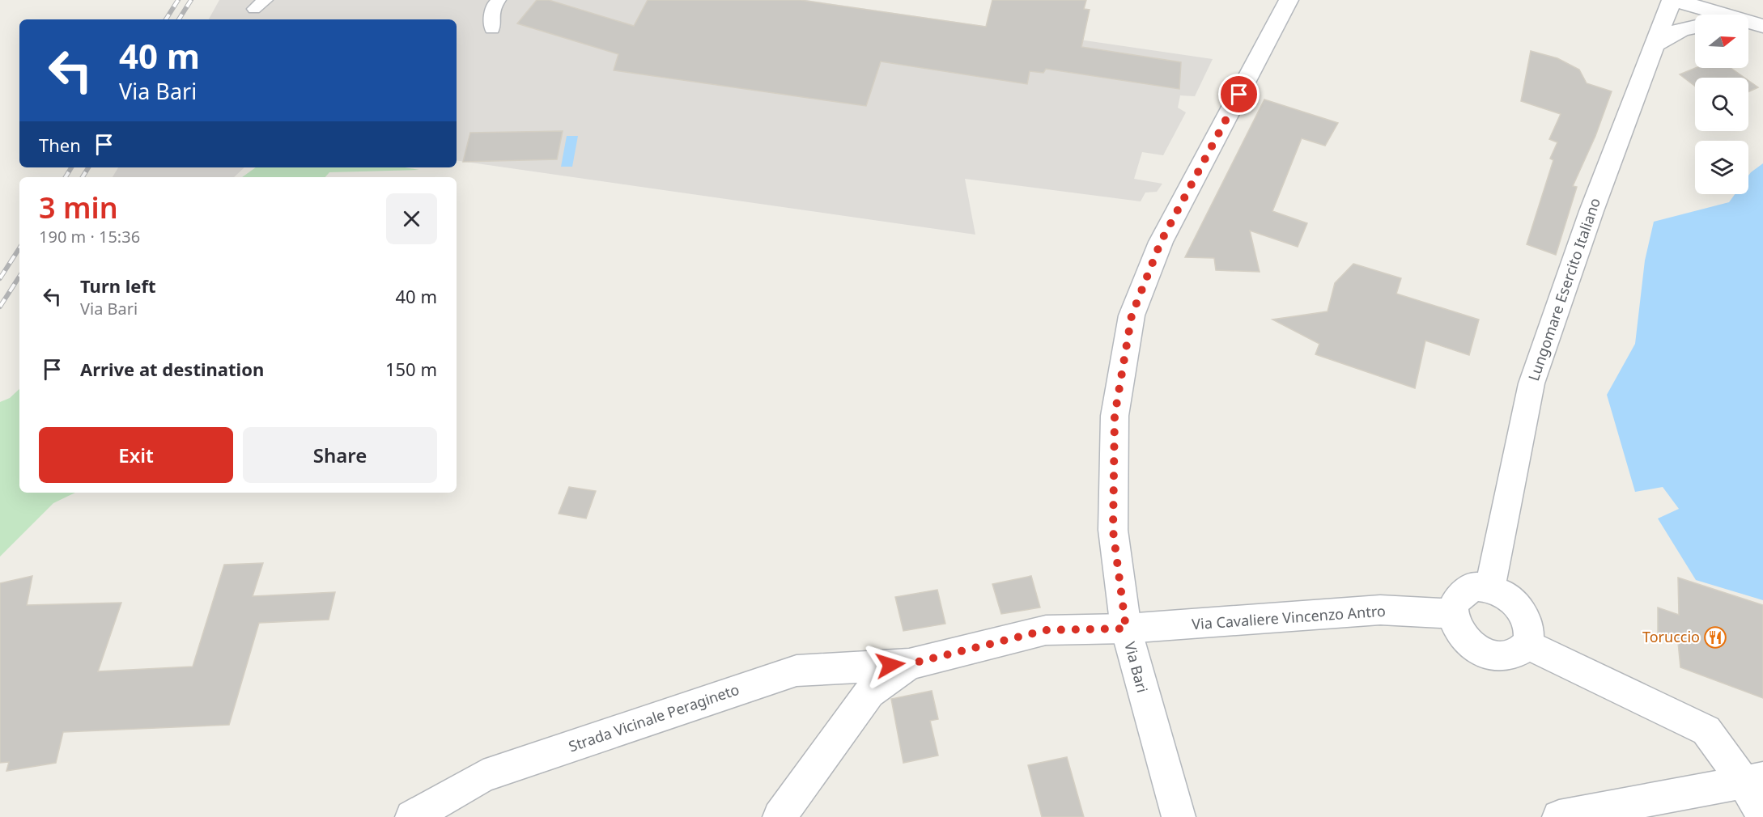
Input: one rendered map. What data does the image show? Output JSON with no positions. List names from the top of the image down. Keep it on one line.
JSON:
{"streets":{"street":["Lungomare Esercito Italiano","Via Cavaliere Vincenzo Antro","Via Bari","Strada Vicinale Peragineto"]},"crossings":[["Lungomare Esercito Italiano","Via Cavaliere Vincenzo Antro"],["Via Cavaliere Vincenzo Antro","Via Bari"],["Via Cavaliere Vincenzo Antro","Strada Vicinale Peragineto"]],"places":{"restaurant":["Toruccio"]},"north":"right","page":{"turn":["40 m","Via Bari"],"then":"Then","heading":["3 min","190 m · 15:36"],"list":[{"name":"Turn left","note":"Via Bari","value":"40 m"},{"name":"Arrive at destination","value":"150 m"}],"buttons":["Exit","Share"]}}
